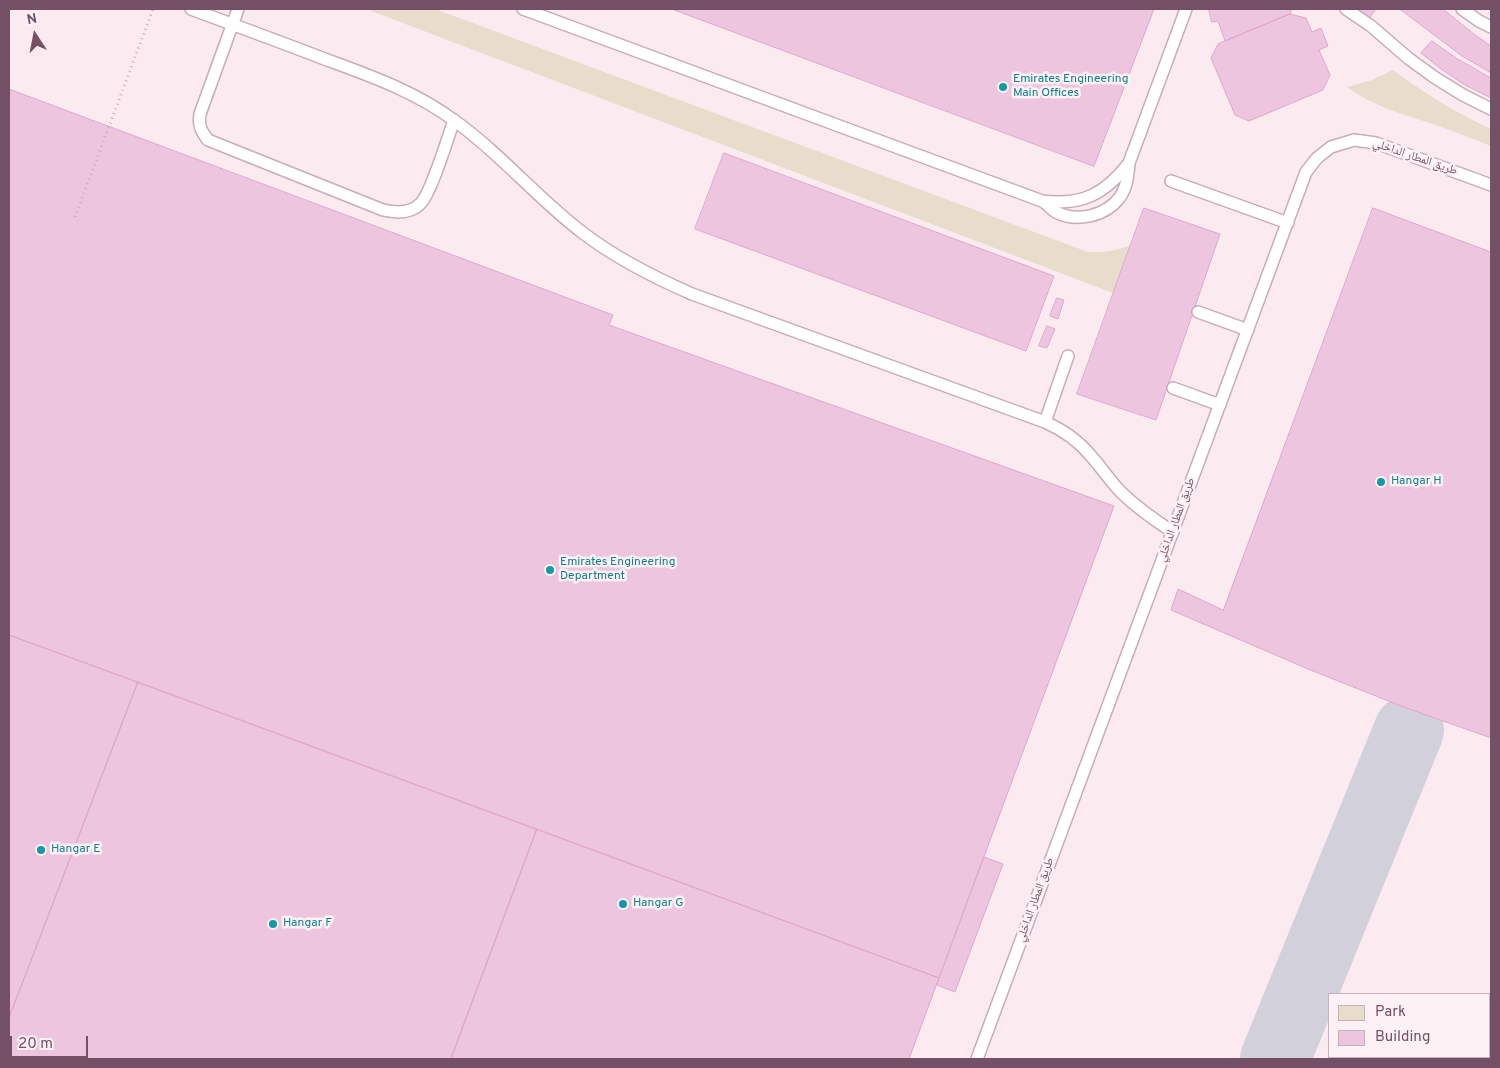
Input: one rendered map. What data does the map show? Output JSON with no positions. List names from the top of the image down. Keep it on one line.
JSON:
{"streets":{"lane":["طريق المطار الداخلي"]},"places":["Emirates Engineering Main Offices","Hangar H","Emirates Engineering Department","Hangar E","Hangar G","Hangar F"],"legend":["Park","Building"],"scale_bar":"20 m","north":"top"}
